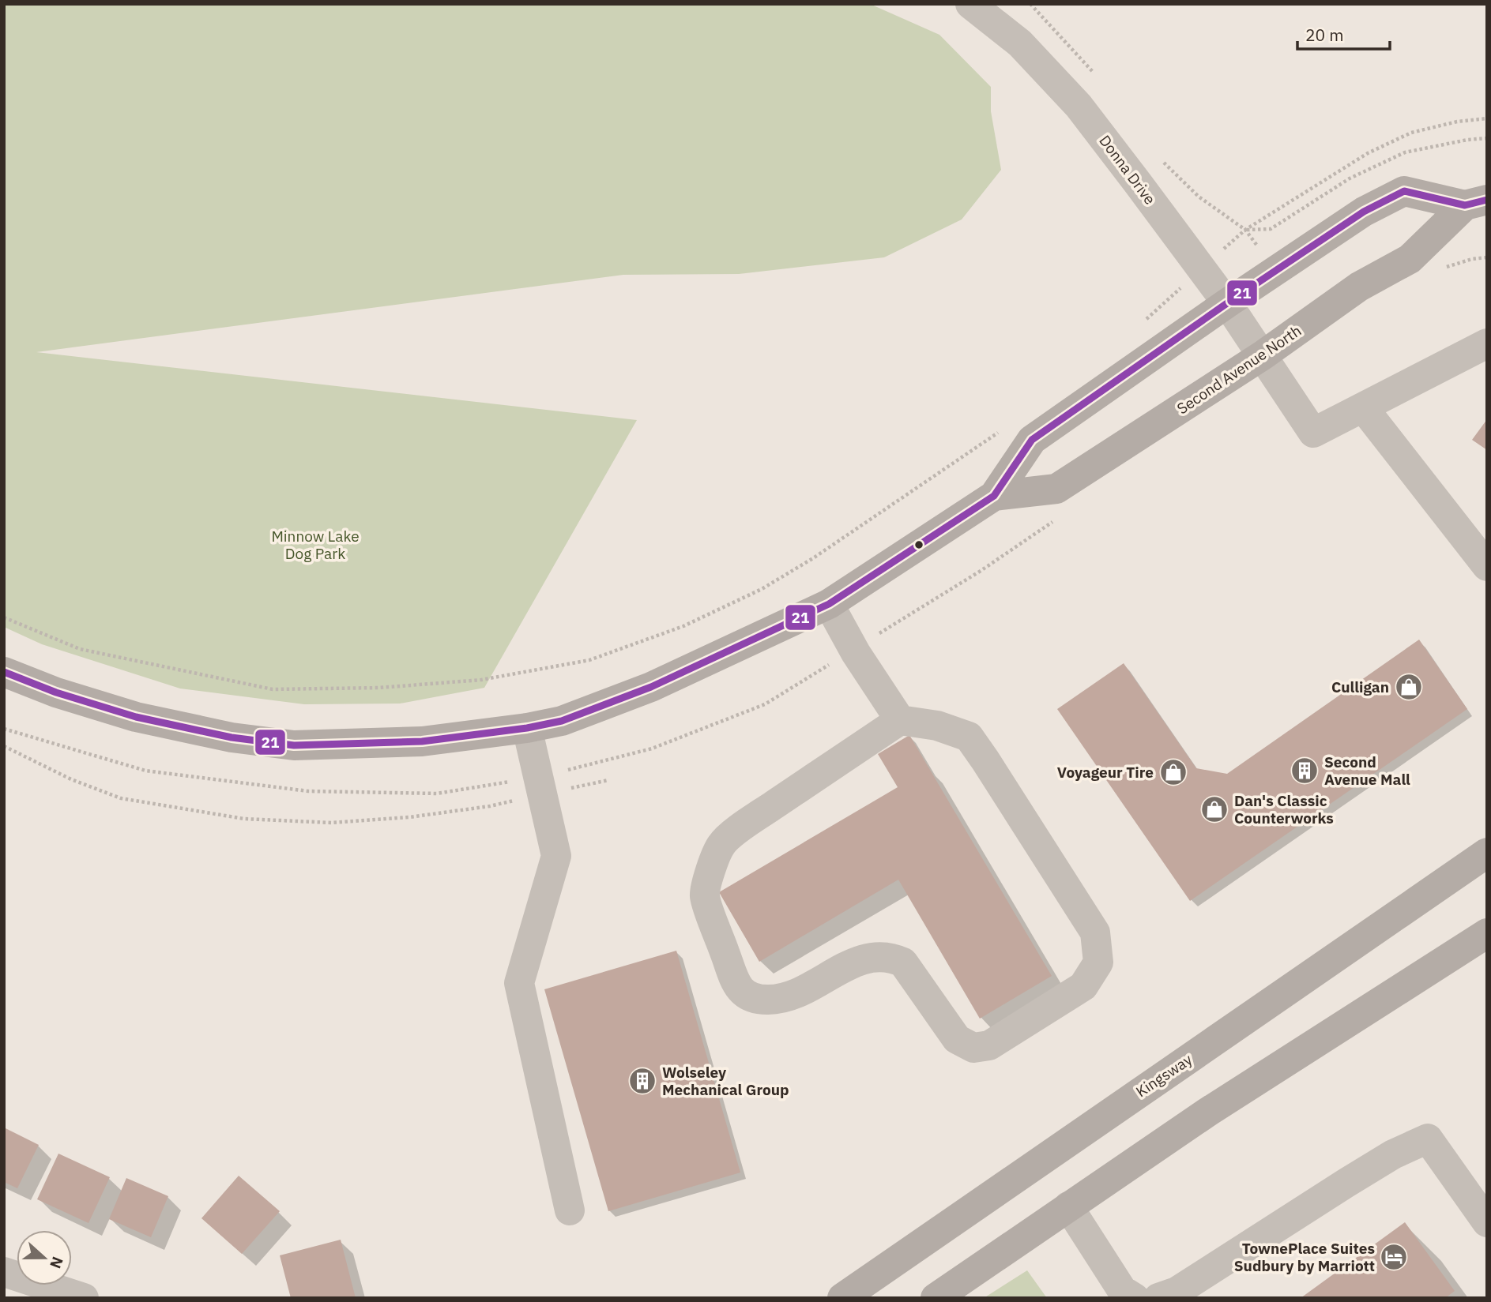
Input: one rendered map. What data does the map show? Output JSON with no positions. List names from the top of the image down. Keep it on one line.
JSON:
{"streets":{"main road":["Second Avenue North","Kingsway"],"street":["Donna Drive"]},"crossings":[["Donna Drive","Second Avenue North"]],"parks":["Minnow Lake Dog Park"],"places":{"shop":["Culligan","Voyageur Tire","Dan's Classic Counterworks"],"building":["Second Avenue Mall","Wolseley Mechanical Group"],"hotel":["TownePlace Suites Sudbury by Marriott"]},"lines":["transit line 21"],"scale_bar":"20 m","north":"right"}
